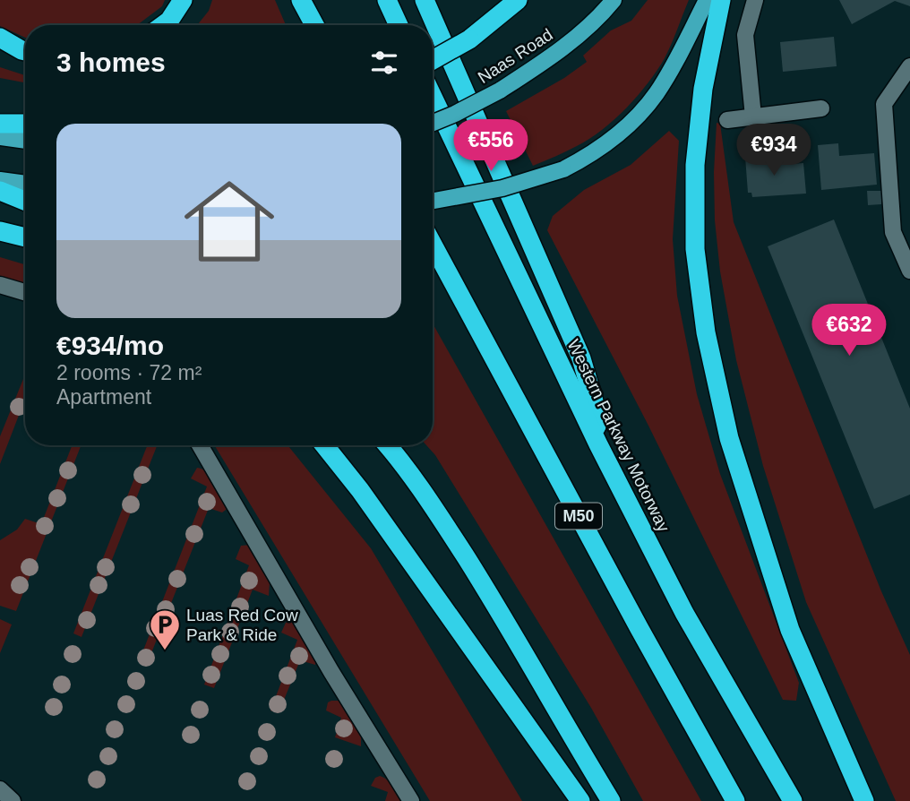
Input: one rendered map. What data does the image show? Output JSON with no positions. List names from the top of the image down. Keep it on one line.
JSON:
{"streets":{"highway":["Western Parkway Motorway","M50"],"main road":["Naas Road"]},"places":{"parking":["Luas Red Cow Park & Ride"]},"page":{"heading":"3 homes","list":[{"name":"€934/mo","note":"2 rooms · 72 m² · Apartment"}],"price":["€556","€934","€632"]}}
